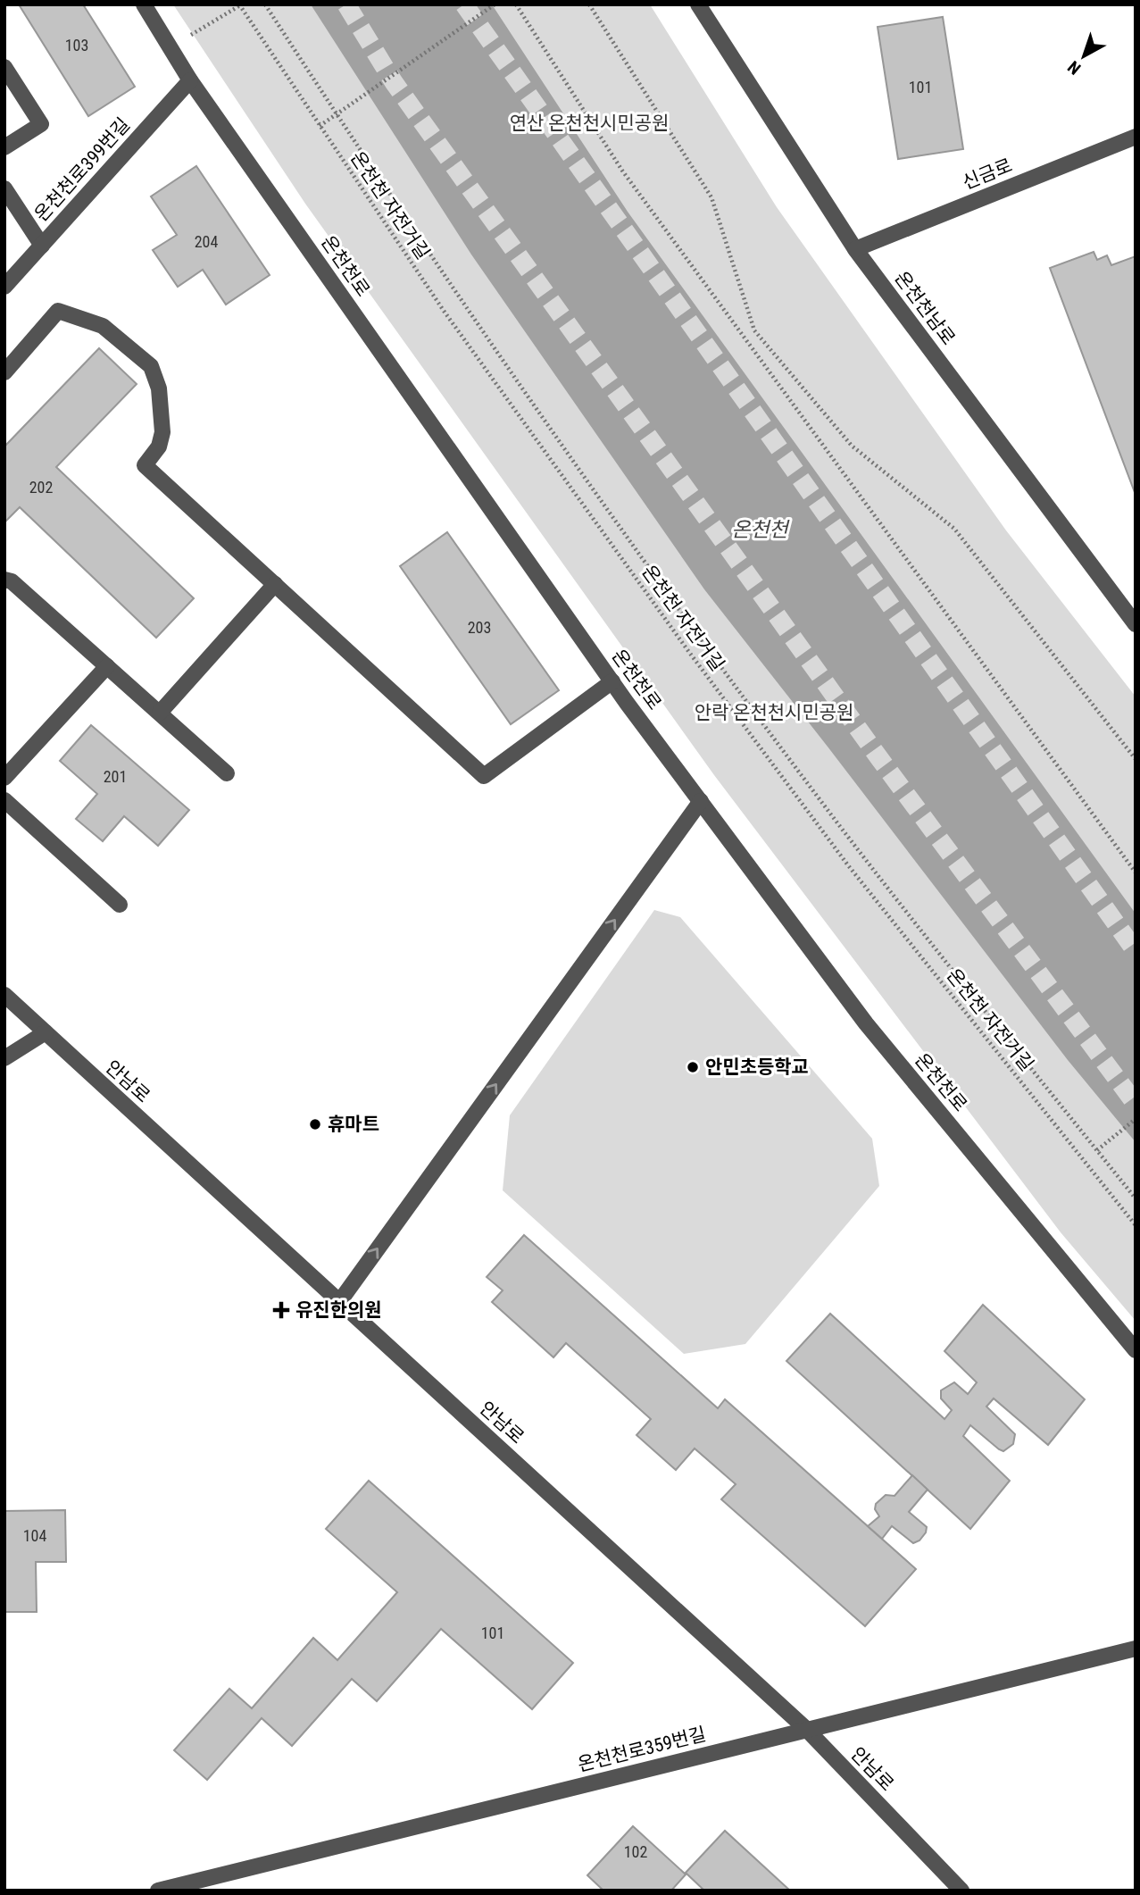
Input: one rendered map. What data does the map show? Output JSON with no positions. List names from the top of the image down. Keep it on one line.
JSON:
{"streets":{"street":["온천천로399번길","신금로","온천천로","온천천남로","안남로","온천천로359번길"],"path":["온천천 자전거길"]},"crossings":[["온천천로399번길","온천천로"],["신금로","온천천남로"],["안남로","온천천로359번길"]],"water":["온천천"],"parks":["연산 온천천시민공원","안락 온천천시민공원"],"places":{"other":["안민초등학교","휴마트"],"health":["유진한의원"]},"house_numbers":["103","101","204","202","203","201","104","101","102"],"north":"bottom left"}
